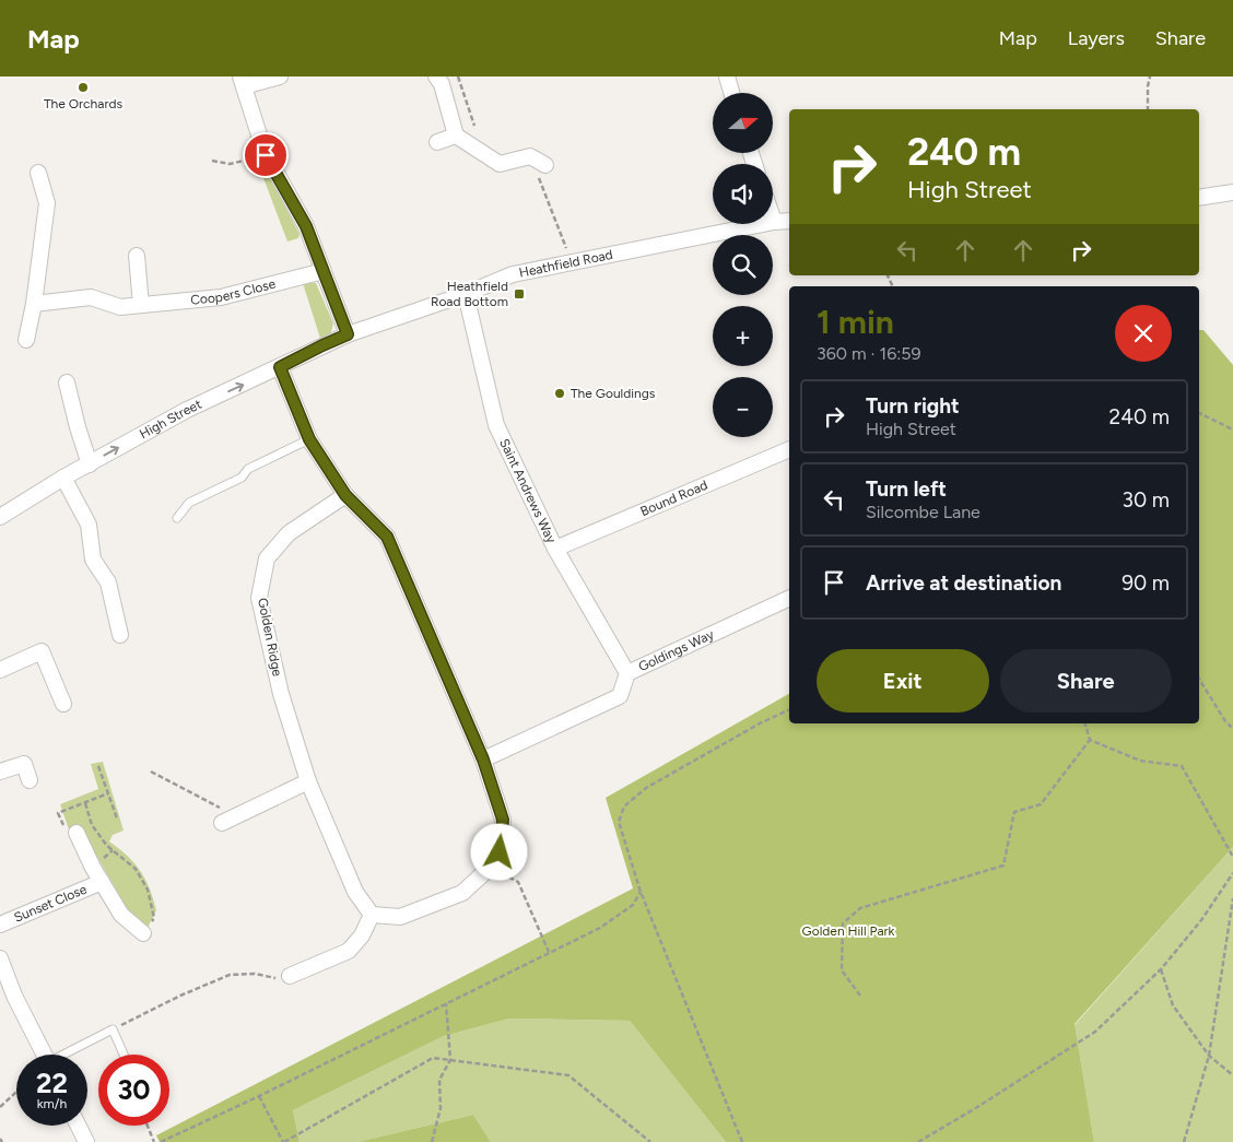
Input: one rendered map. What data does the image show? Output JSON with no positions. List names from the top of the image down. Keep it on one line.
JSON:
{"streets":{"street":["Heathfield Road","Coopers Close","High Street","Saint Andrews Way","Bound Road","Golden Ridge","Goldings Way","Sunset Close"]},"crossings":[["Heathfield Road","High Street"],["Heathfield Road","Saint Andrews Way"],["Saint Andrews Way","Bound Road"],["Saint Andrews Way","Goldings Way"]],"one_way":["High Street"],"parks":["Golden Hill Park"],"places":{"other":["The Orchards","The Gouldings"],"transit":["Heathfield Road Bottom"]},"north":"right","page":{"header":"Map","nav":["Map","Layers","Share"],"map_buttons":["+","−"],"turn":["240 m","High Street"],"heading":["1 min","360 m · 16:59"],"list":[{"name":"Turn right","note":"High Street","value":"240 m"},{"name":"Turn left","note":"Silcombe Lane","value":"30 m"},{"name":"Arrive at destination","value":"90 m"}],"buttons":["Exit","Share"],"speed":"22 km/h","limit":"30"}}
